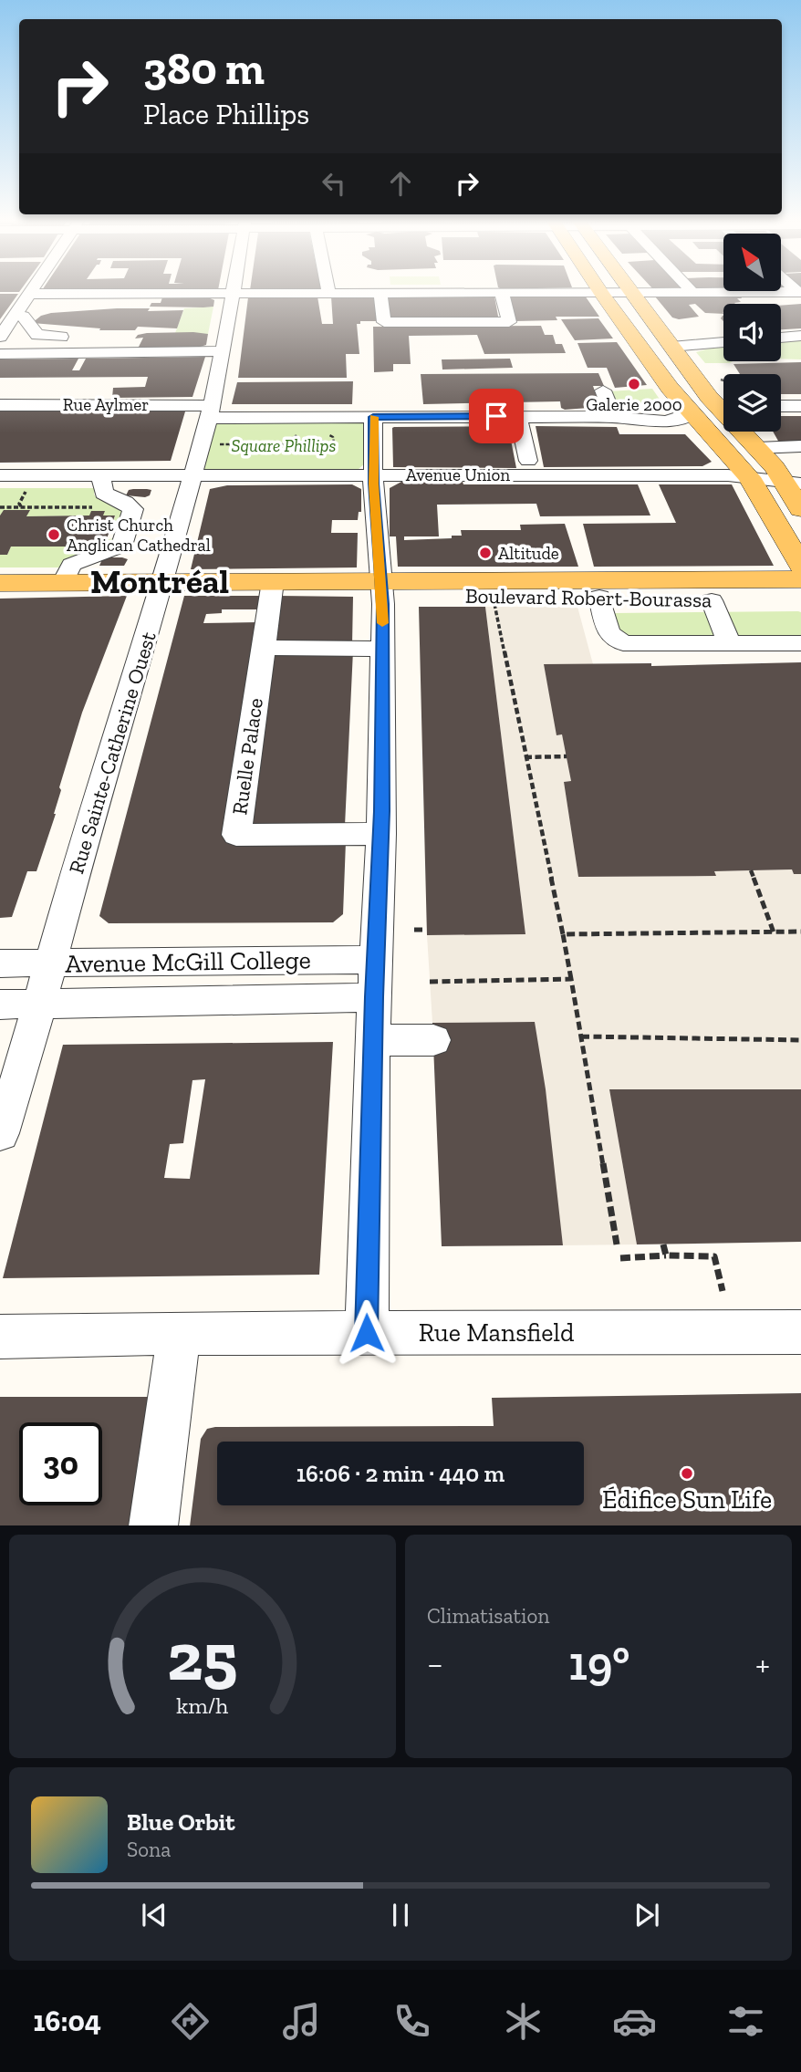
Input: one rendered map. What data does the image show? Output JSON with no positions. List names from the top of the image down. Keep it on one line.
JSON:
{"streets":{"main road":["Boulevard Robert-Bourassa"],"street":["Rue Aylmer","Avenue Union","Rue Sainte-Catherine Ouest","Ruelle Palace","Avenue McGill College","Rue Mansfield"]},"crossings":[["Rue Aylmer","Rue Sainte-Catherine Ouest"],["Avenue Union","Rue Sainte-Catherine Ouest"],["Boulevard Robert-Bourassa","Rue Sainte-Catherine Ouest"],["Boulevard Robert-Bourassa","Ruelle Palace"],["Rue Sainte-Catherine Ouest","Avenue McGill College"]],"districts":["Montréal"],"parks":["Square Phillips"],"places":["Galerie 2000","Christ Church Anglican Cathedral","Altitude","Édifice Sun Life"],"north":"top left","page":{"turn":["380 m","Place Phillips"],"limit":"30","trip":"16:06 · 2 min · 440 m","tile":"Climatisation","heat":["−","19°","+"],"song":["Blue Orbit","Sona"],"tabs":"16:04","gauge":["25","km/h"]}}
